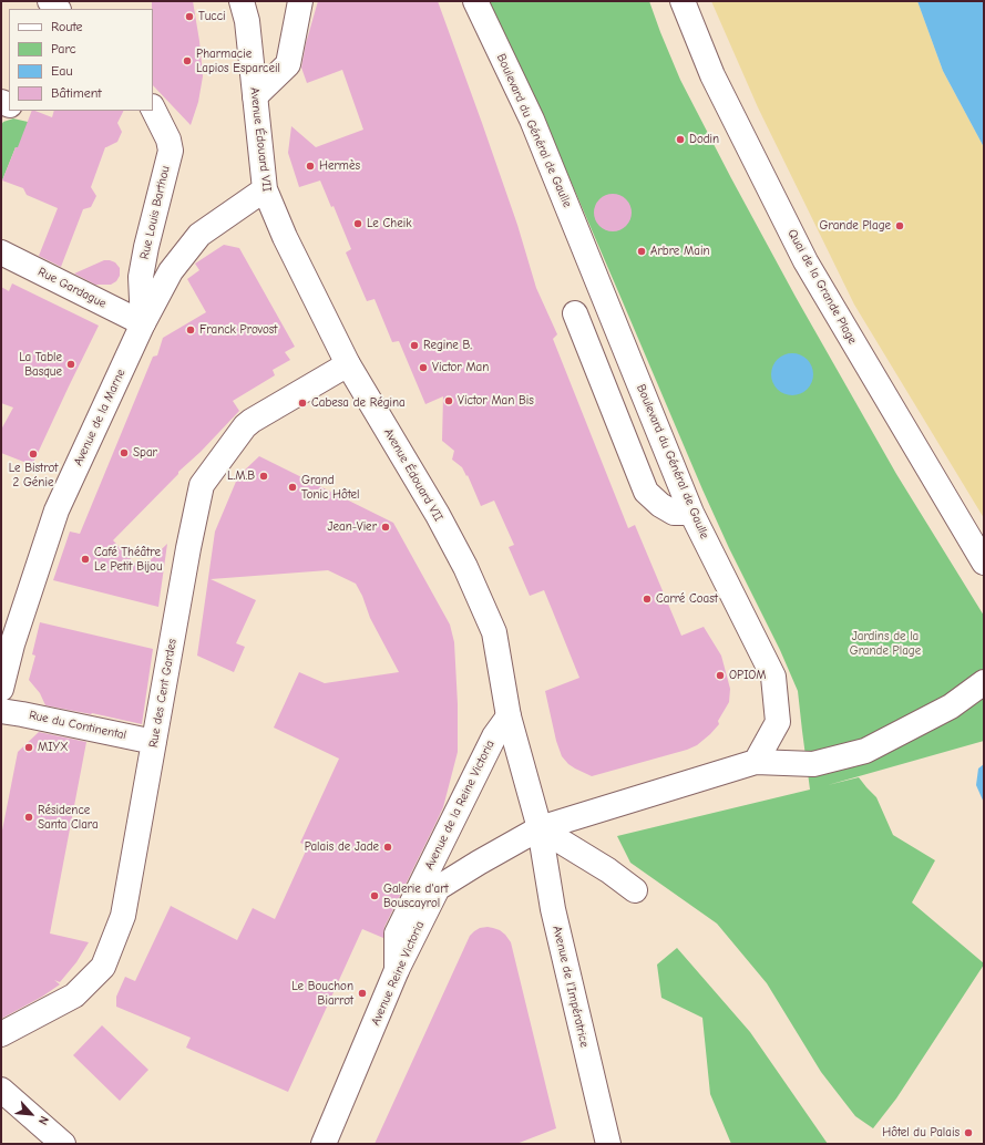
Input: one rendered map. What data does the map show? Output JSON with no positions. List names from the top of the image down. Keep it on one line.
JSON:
{"streets":{"street":["Boulevard du Général de Gaulle","Avenue Édouard VII","Rue Louis Barthou","Quai de la Grande Plage","Rue Gardague","Avenue de la Marne","Rue des Cent Gardes","Rue du Continental","Avenue de la Reine Victoria","Avenue Reine Victoria","Avenue de l'Impératrice"]},"crossings":[["Avenue Édouard VII","Avenue de la Marne"],["Avenue Édouard VII","Rue des Cent Gardes"],["Avenue Édouard VII","Avenue de la Reine Victoria"],["Avenue Édouard VII","Avenue Reine Victoria"],["Avenue Édouard VII","Avenue de l'Impératrice"],["Rue Louis Barthou","Rue Gardague"],["Rue Louis Barthou","Avenue de la Marne"],["Rue Gardague","Avenue de la Marne"],["Rue des Cent Gardes","Rue du Continental"],["Avenue de la Reine Victoria","Avenue Reine Victoria"],["Avenue Reine Victoria","Avenue de l'Impératrice"]],"parks":["Jardins de la Grande Plage"],"places":["Tucci","Pharmacie Lapios Esparceil","Dodin","Hermès","Le Cheik","Grande Plage","Arbre Main","Franck Provost","Regine B.","La Table Basque","Victor Man","Victor Man Bis","Cabesa de Régina","Spar","Le Bistrot 2 Génie","L.M.B","Grand Tonic Hôtel","Jean-Vier","Café Théâtre Le Petit Bijou","Carré Coast","OPIOM","MIYX","Résidence Santa Clara","Palais de Jade","Galerie d'art Bouscayrol","Le Bouchon Biarrot","Hôtel du Palais"],"legend":["Route","Parc","Eau","Bâtiment"],"north":"bottom right"}
